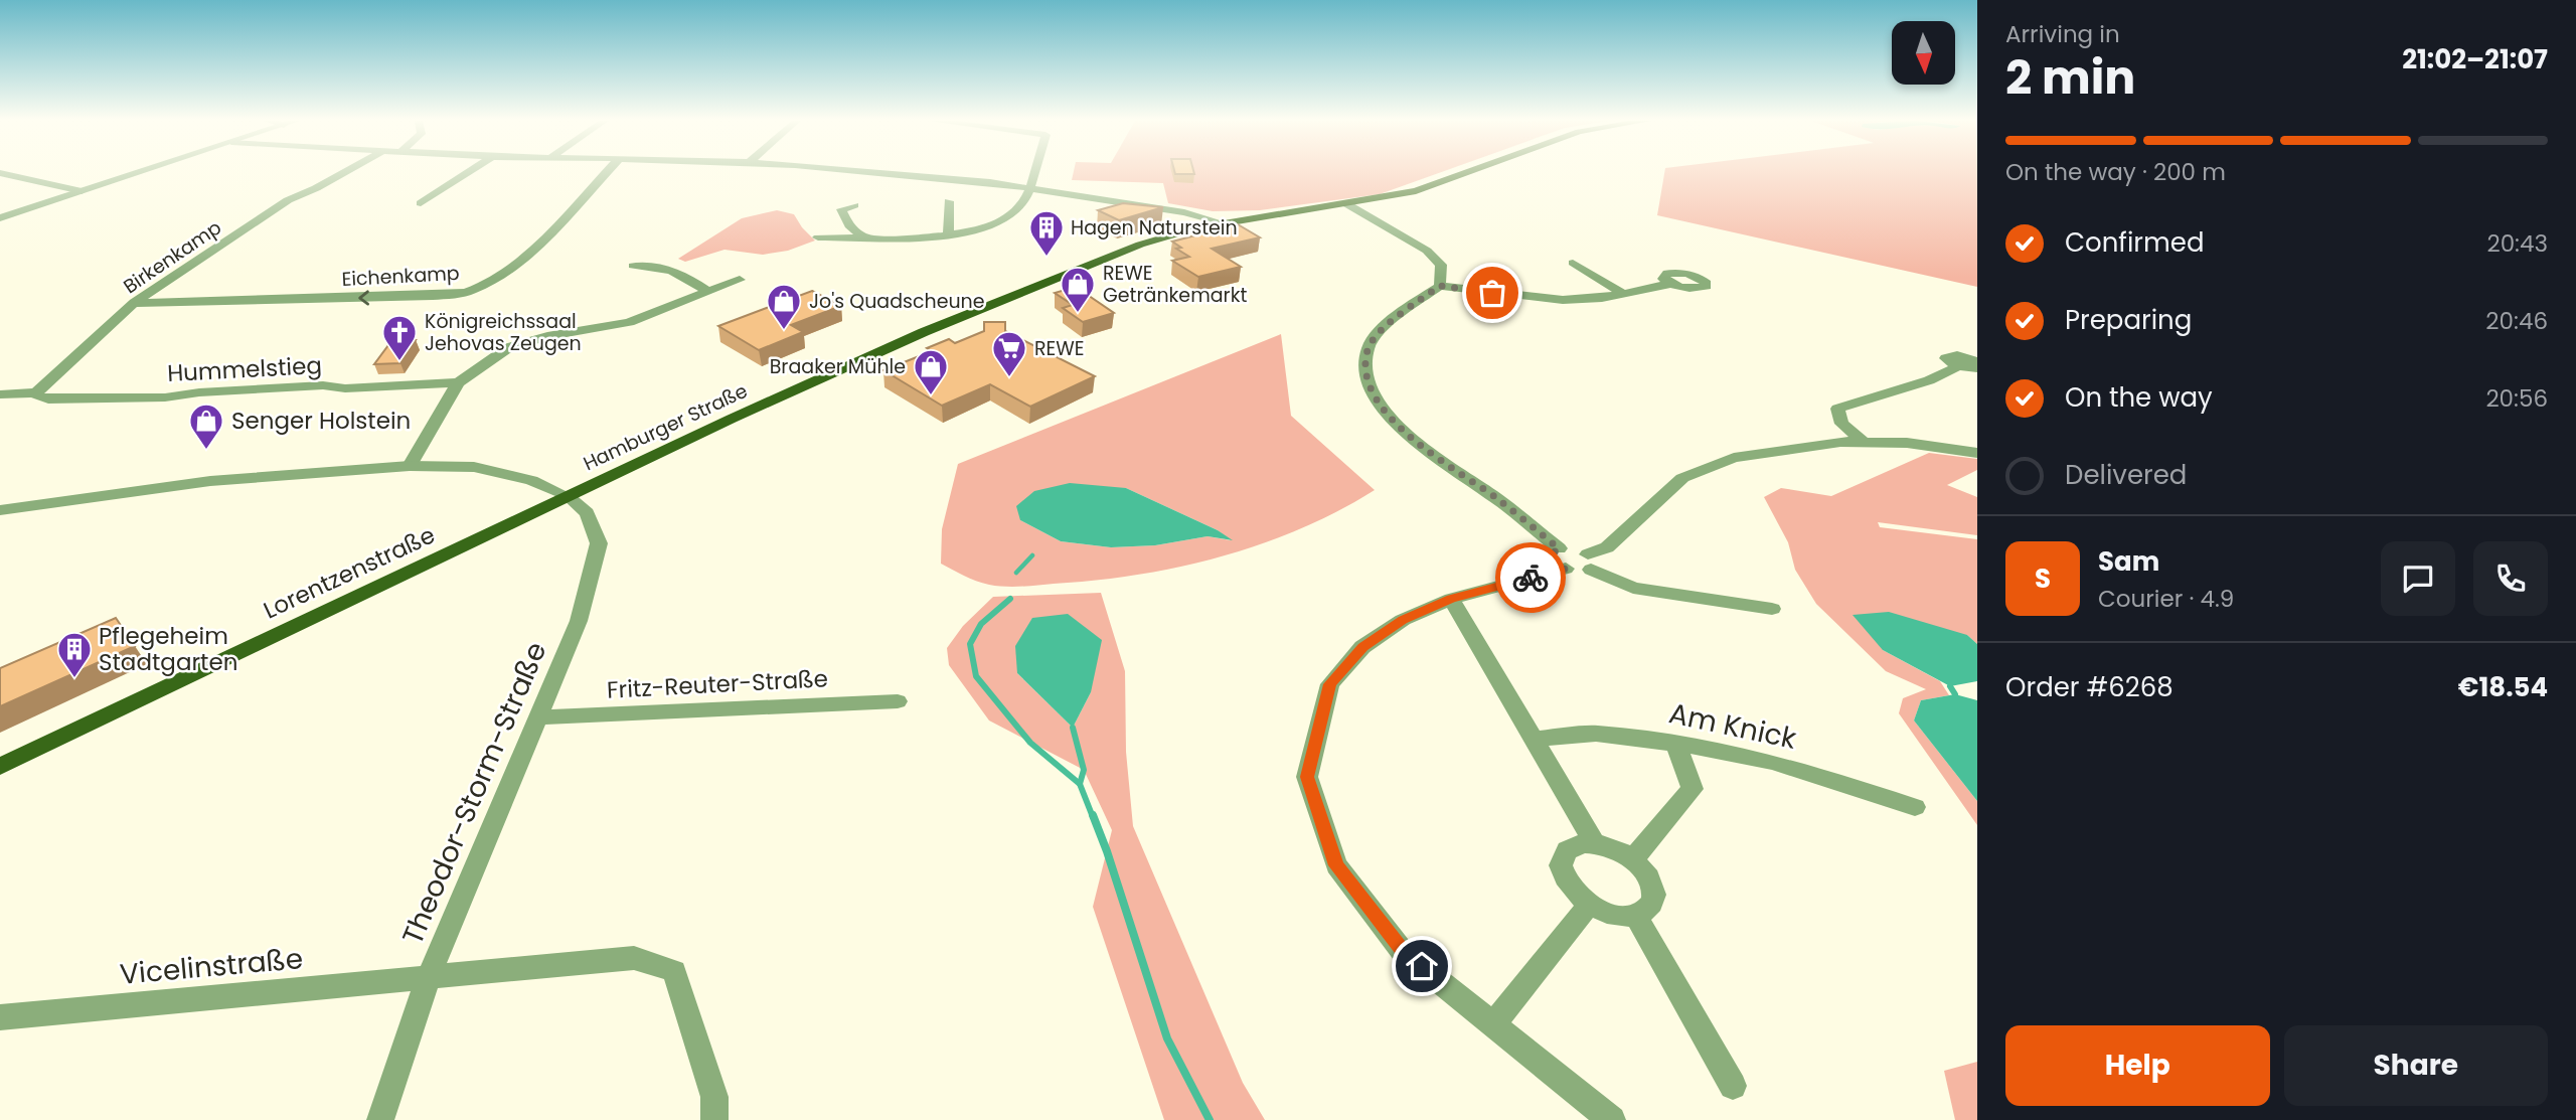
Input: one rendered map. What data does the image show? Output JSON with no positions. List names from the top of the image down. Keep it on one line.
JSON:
{"streets":{"main road":["Hamburger Straße","Lorentzenstraße"],"street":["Birkenkamp","Eichenkamp","Hummelstieg","Fritz-Reuter-Straße","Am Knick","Theodor-Storm-Straße","Vicelinstraße"]},"crossings":[["Birkenkamp","Eichenkamp"],["Birkenkamp","Hummelstieg"],["Hamburger Straße","Lorentzenstraße"],["Hamburger Straße","Theodor-Storm-Straße"],["Lorentzenstraße","Theodor-Storm-Straße"],["Fritz-Reuter-Straße","Theodor-Storm-Straße"],["Theodor-Storm-Straße","Vicelinstraße"]],"places":{"building":["Hagen Naturstein","Pflegeheim Stadtgarten"],"shop":["REWE Getränkemarkt","Jo's Quadscheune","Braaker Mühle","Senger Holstein"],"church":["Königreichssaal Jehovas Zeugen"],"supermarket":["REWE"]},"north":"bottom","page":{"heading":["2 min","Arriving in","21:02–21:07"],"panel":["Sam","Courier · 4.9","Order #6268","€18.54"],"bar":"On the way · 200 m","list":[["Confirmed","20:43"],["Preparing","20:46"],["On the way","20:56"],"Delivered"],"round":"S","buttons":["Help","Share"]}}
